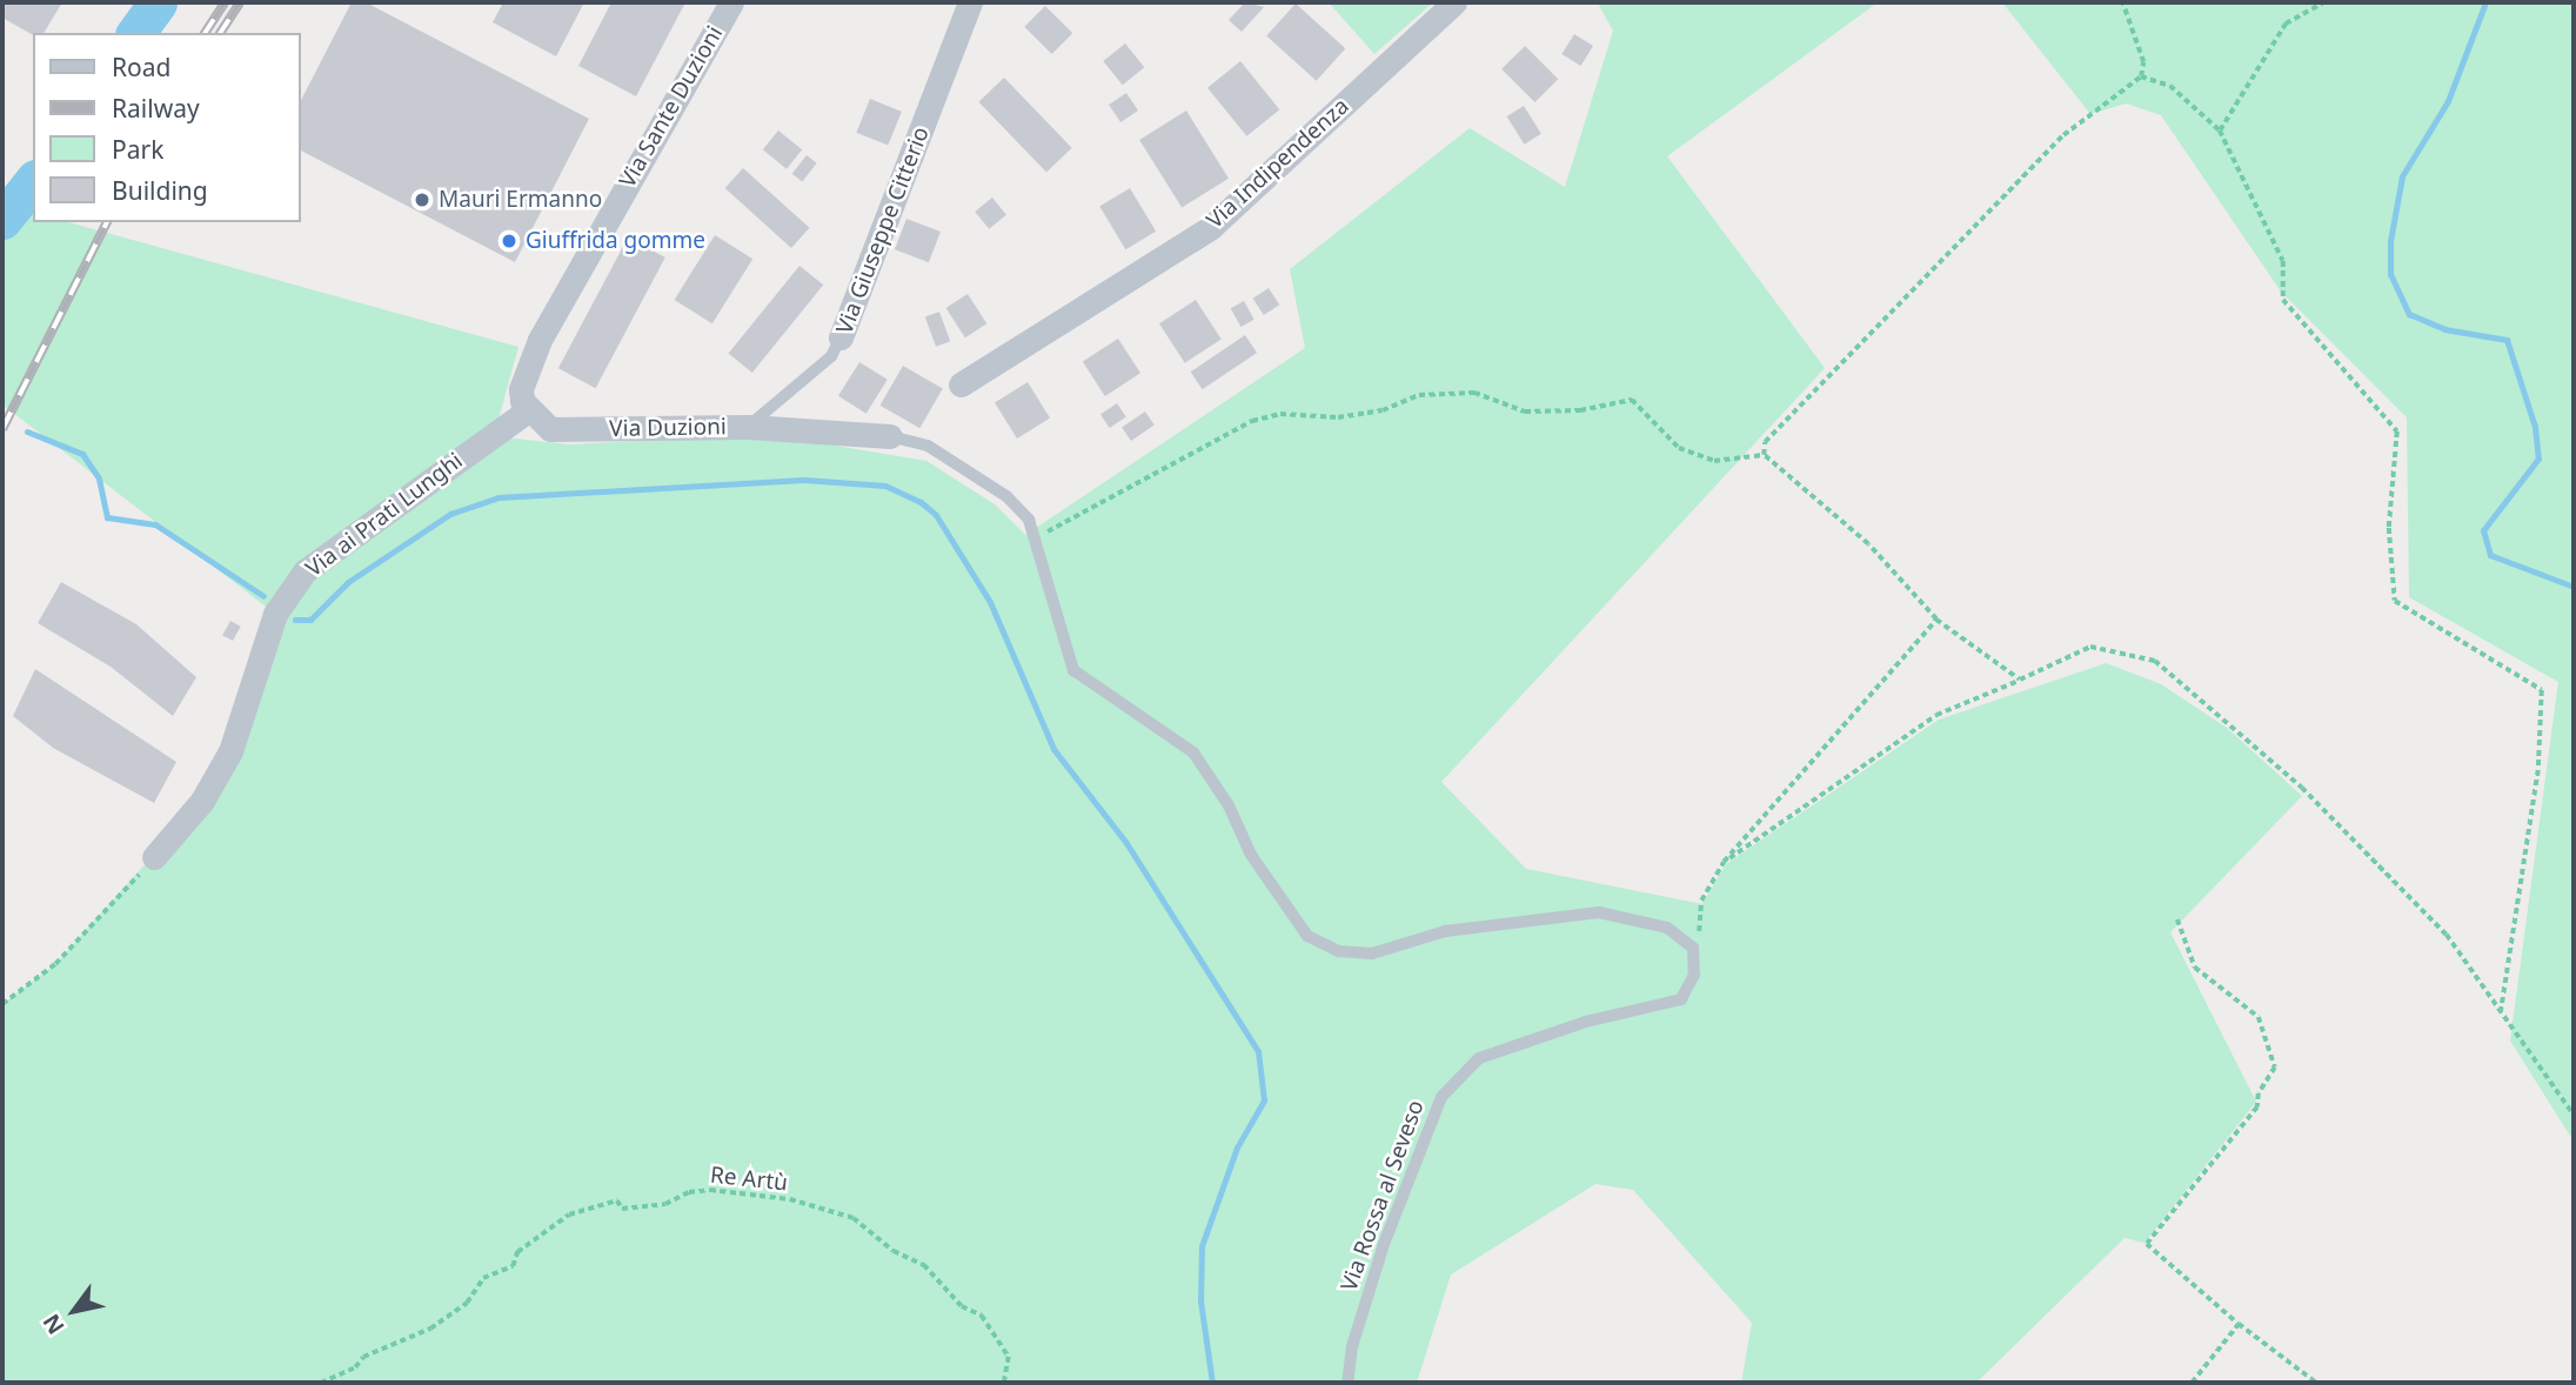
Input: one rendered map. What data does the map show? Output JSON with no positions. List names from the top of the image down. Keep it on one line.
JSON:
{"streets":{"street":["Via Sante Duzioni","Via Indipendenza","Via Giuseppe Citterio","Via Duzioni","Via ai Prati Lunghi"],"lane":["Via Rossa al Seveso"],"path":["Re Artù"]},"crossings":[["Via Sante Duzioni","Via Duzioni"],["Via Sante Duzioni","Via ai Prati Lunghi"],["Via Giuseppe Citterio","Via Duzioni"],["Via Duzioni","Via ai Prati Lunghi"]],"places":["Mauri Ermanno","Giuffrida gomme"],"legend":["Road","Railway","Park","Building"],"north":"bottom left"}
